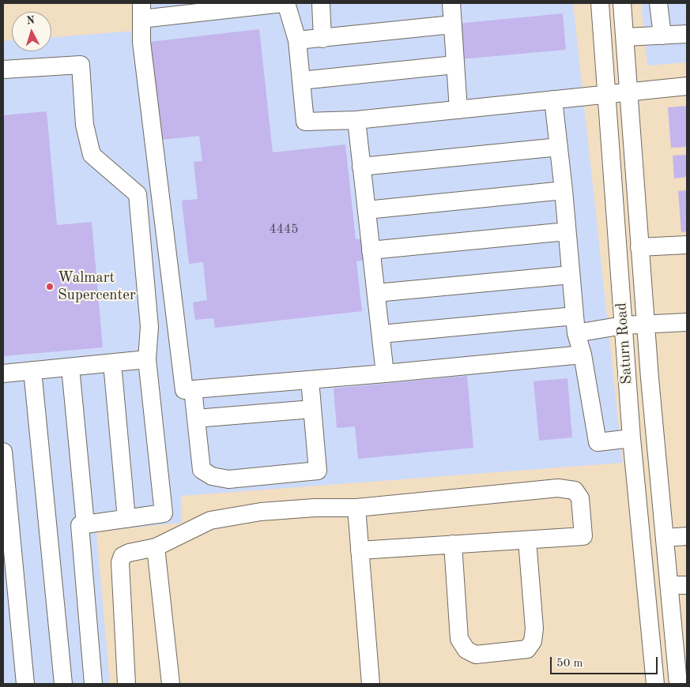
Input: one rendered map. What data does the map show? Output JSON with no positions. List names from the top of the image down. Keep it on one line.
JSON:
{"streets":{"street":["Saturn Road"]},"places":["Walmart Supercenter"],"house_numbers":["4445"],"scale_bar":"50 m","north":"top"}
